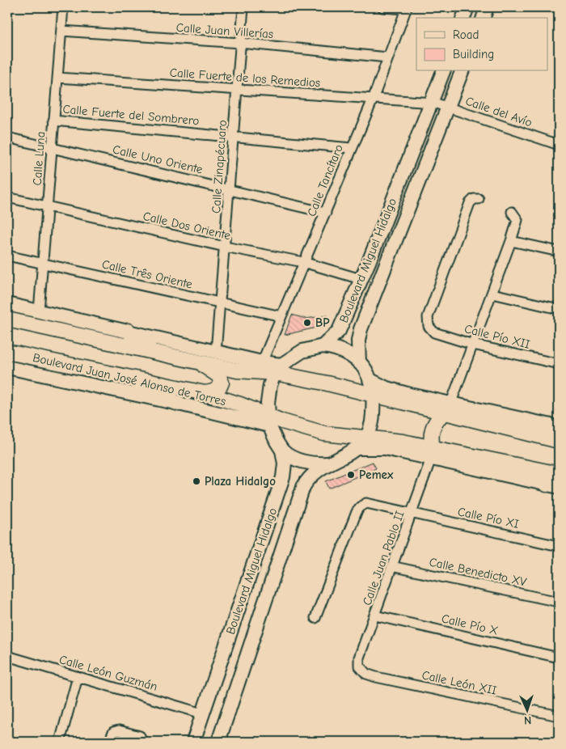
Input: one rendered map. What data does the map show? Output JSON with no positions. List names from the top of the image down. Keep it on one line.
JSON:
{"streets":{"main road":["Boulevard Miguel Hidalgo","Boulevard Juan José Alonso de Torres"],"street":["Calle Juan Villerías","Calle Fuerte de los Remedios","Calle del Avío","Calle Fuerte del Sombrero","Calle Luna","Calle Uno Oriente","Calle Zinapécuaro","Calle Tancítaro","Calle Dos Oriente","Calle Três Oriente","Calle Pío XII","Calle Pío XI","Calle Juan Pablo II","Calle Benedicto XV","Calle Pío X","Calle León Guzmán","Calle León XII"]},"crossings":[["Calle Juan Villerías","Calle Luna"],["Calle Juan Villerías","Calle Zinapécuaro"],["Calle Juan Villerías","Calle Tancítaro"],["Calle Fuerte de los Remedios","Calle del Avío"],["Calle Fuerte de los Remedios","Calle Luna"],["Calle Fuerte de los Remedios","Calle Zinapécuaro"],["Calle Fuerte de los Remedios","Calle Tancítaro"],["Calle Fuerte de los Remedios","Boulevard Miguel Hidalgo"],["Calle del Avío","Boulevard Miguel Hidalgo"],["Calle Fuerte del Sombrero","Calle Luna"],["Calle Fuerte del Sombrero","Calle Zinapécuaro"],["Calle Fuerte del Sombrero","Calle Tancítaro"],["Calle Luna","Calle Uno Oriente"],["Calle Luna","Calle Dos Oriente"],["Calle Luna","Calle Três Oriente"],["Calle Uno Oriente","Calle Zinapécuaro"],["Calle Uno Oriente","Calle Tancítaro"],["Calle Zinapécuaro","Calle Dos Oriente"],["Calle Zinapécuaro","Calle Três Oriente"],["Calle Tancítaro","Calle Dos Oriente"],["Calle Tancítaro","Calle Três Oriente"],["Calle Dos Oriente","Boulevard Miguel Hidalgo"],["Boulevard Miguel Hidalgo","Boulevard Juan José Alonso de Torres"],["Boulevard Miguel Hidalgo","Calle León Guzmán"],["Boulevard Juan José Alonso de Torres","Calle Juan Pablo II"],["Calle Pío XI","Calle Juan Pablo II"],["Calle Juan Pablo II","Calle Benedicto XV"],["Calle Juan Pablo II","Calle Pío X"],["Calle Juan Pablo II","Calle León XII"]],"places":["BP","Pemex","Plaza Hidalgo"],"legend":["Road","Building"],"north":"bottom"}
